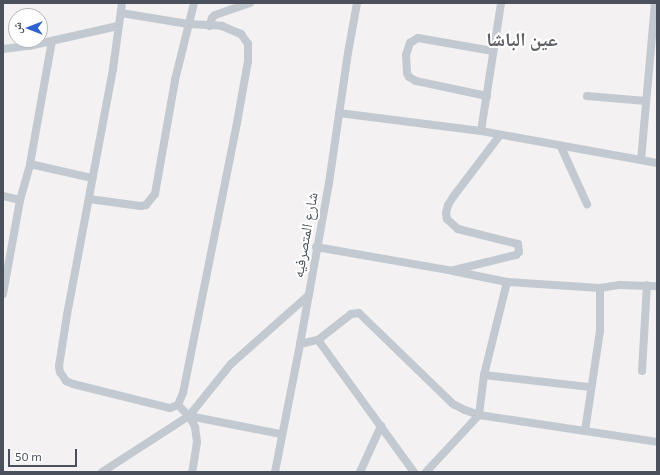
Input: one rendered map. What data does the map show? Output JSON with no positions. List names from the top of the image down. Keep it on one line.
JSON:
{"streets":{"street":["شارع المتصرفيه"]},"districts":["عين الباشا"],"scale_bar":"50 m","north":"left"}
